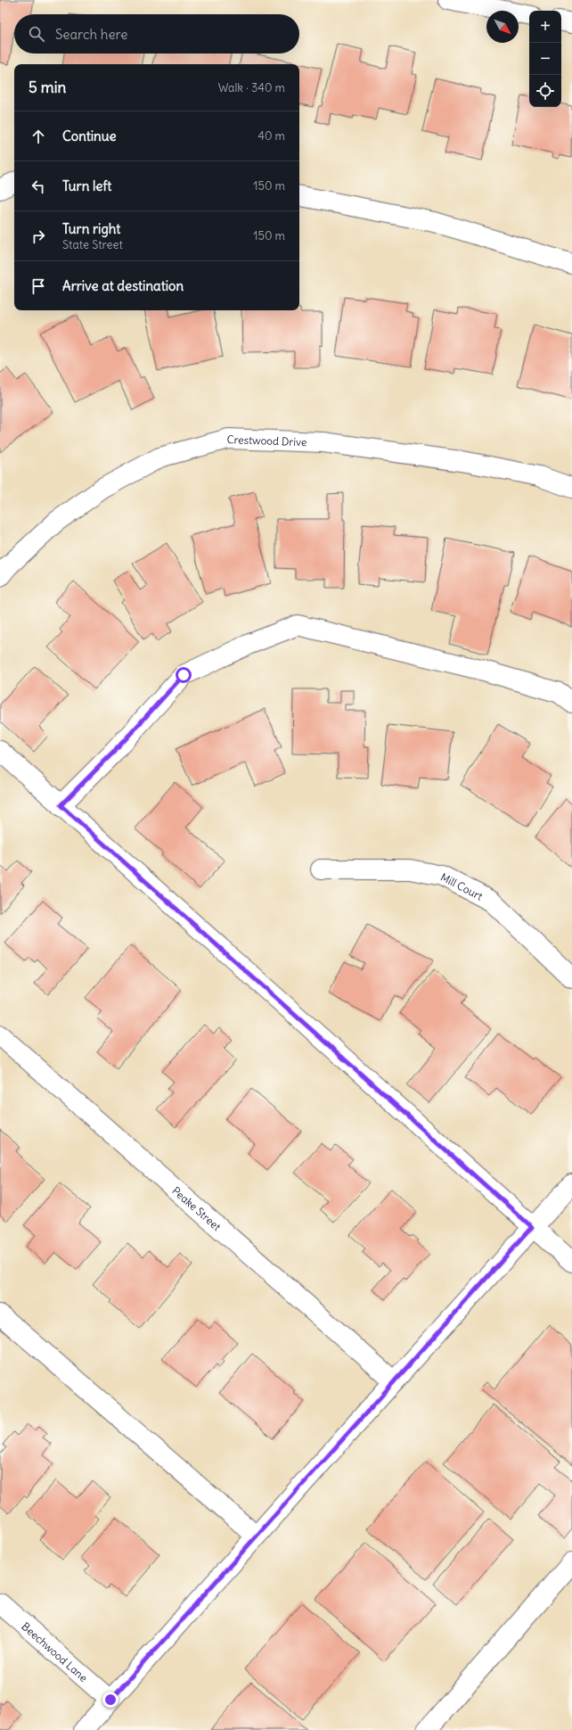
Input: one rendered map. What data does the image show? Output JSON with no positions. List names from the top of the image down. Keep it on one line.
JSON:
{"streets":{"street":["Crestwood Drive","Mill Court","Peake Street","Beechwood Lane"]},"north":"bottom right","page":{"map_buttons":["+","−"],"search":"Search here","heading":["5 min","Walk · 340 m"],"list":[["Continue","40 m"],["Turn left","150 m"],["Turn right","State Street","150 m"],"Arrive at destination"]}}
